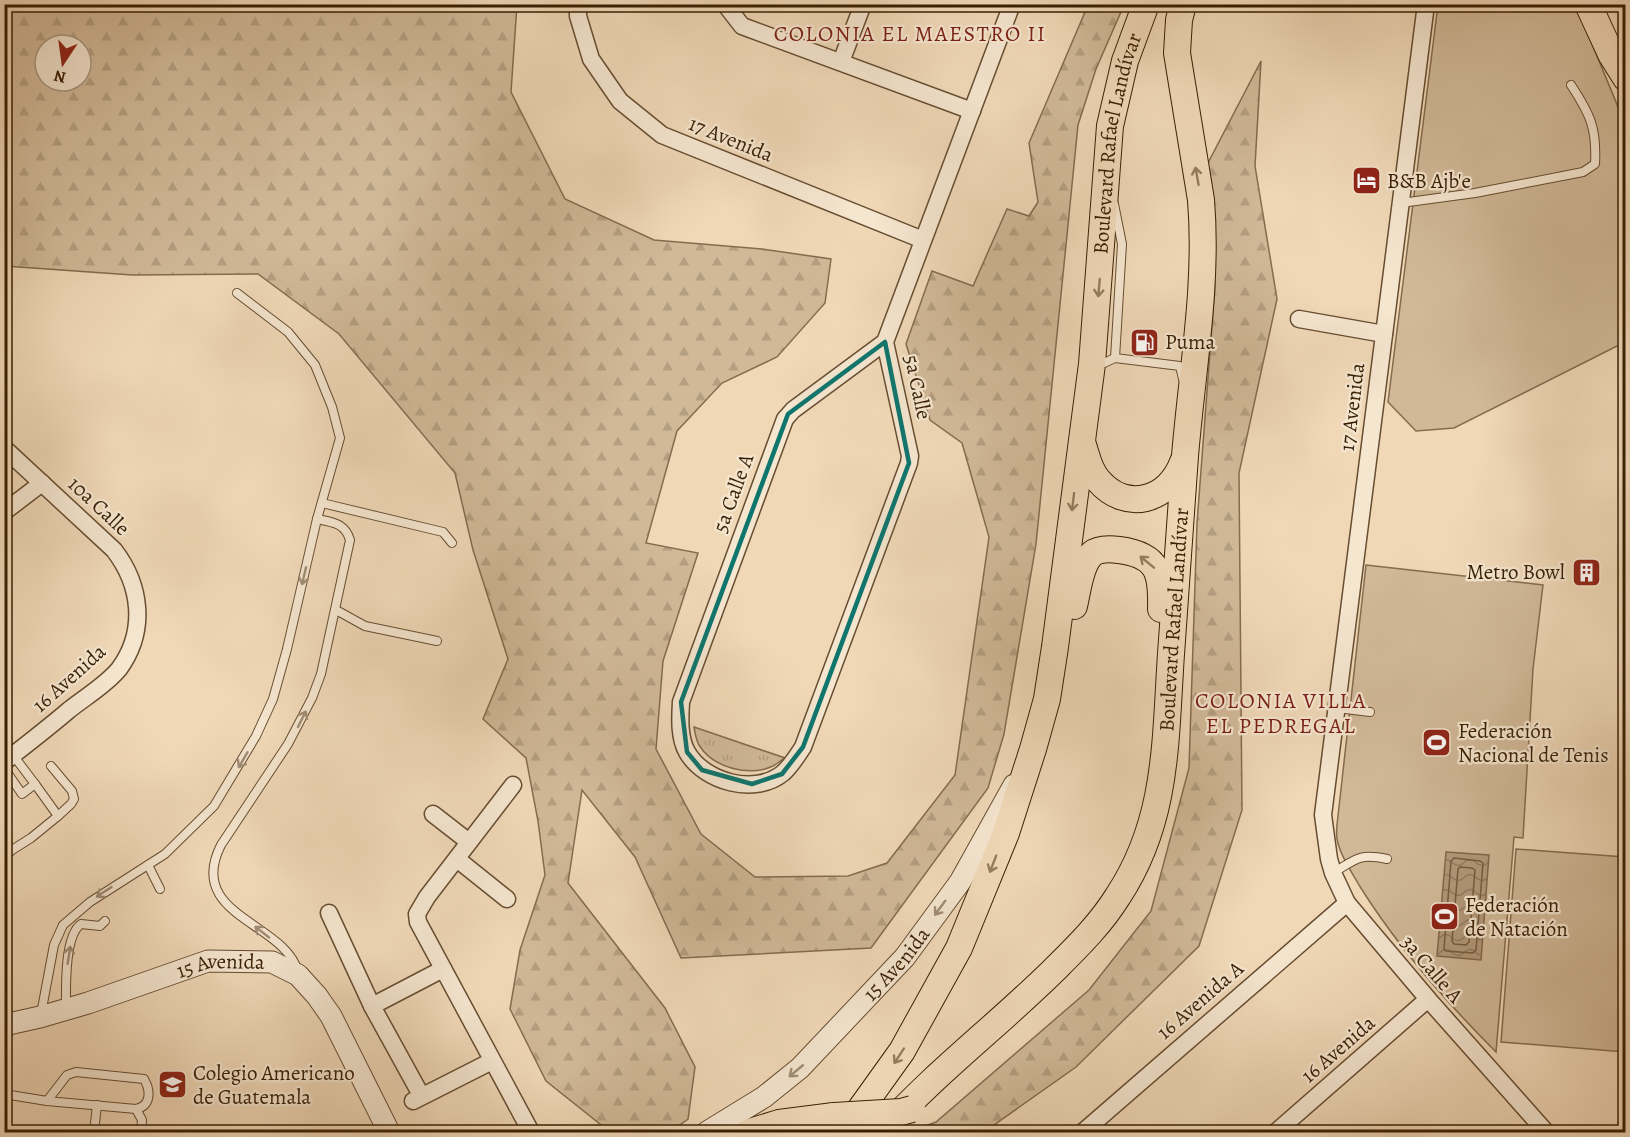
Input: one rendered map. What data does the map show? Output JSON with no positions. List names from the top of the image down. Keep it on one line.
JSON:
{"streets":{"main road":["Boulevard Rafael Landívar"],"street":["17 Avenida","5a Calle","5a Calle A","10a Calle","16 Avenida","15 Avenida","3a Calle A","16 Avenida A"]},"crossings":[["17 Avenida","5a Calle"],["17 Avenida","3a Calle A"],["Boulevard Rafael Landívar","15 Avenida"],["5a Calle","5a Calle A"],["10a Calle","16 Avenida"],["16 Avenida","3a Calle A"],["3a Calle A","16 Avenida A"]],"one_way":["15 Avenida"],"districts":["COLONIA EL MAESTRO II","COLONIA VILLA EL PEDREGAL"],"places":{"hotel":["B&B Ajb'e"],"fuel station":["Puma"],"building":["Metro Bowl"],"sports":["Federación Nacional de Tenis","Federación de Natación"],"school or university":["Colegio Americano de Guatemala"]},"north":"bottom"}
